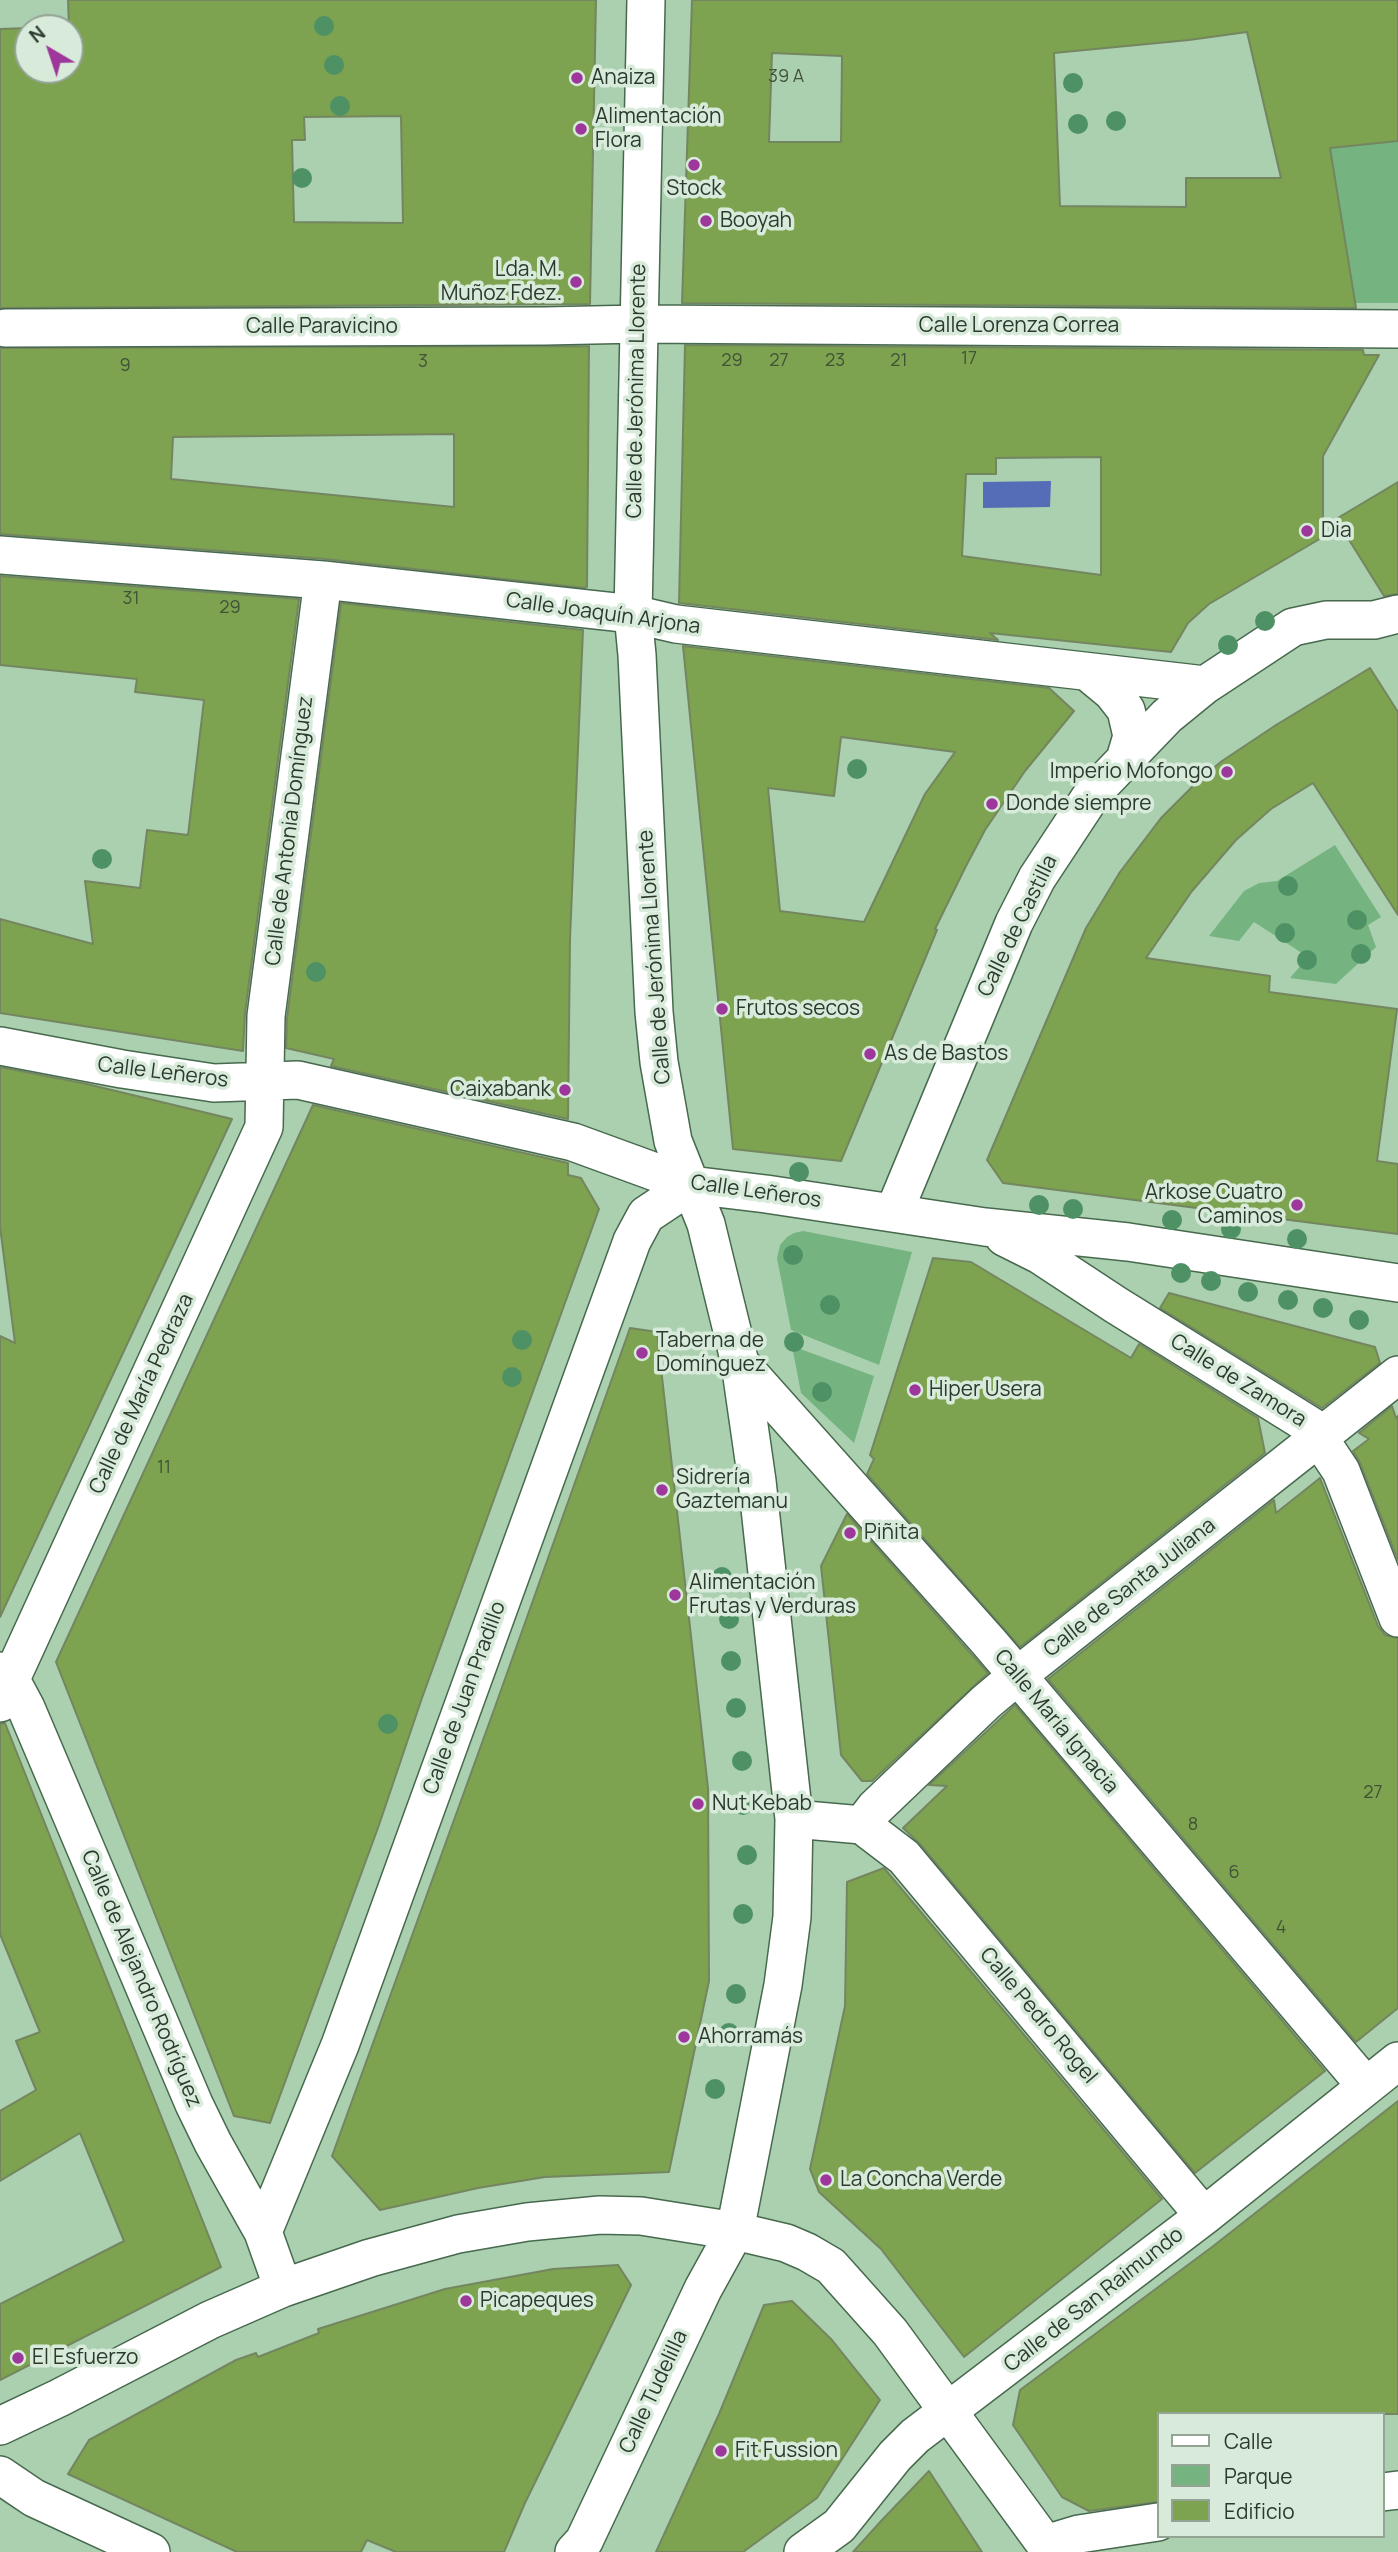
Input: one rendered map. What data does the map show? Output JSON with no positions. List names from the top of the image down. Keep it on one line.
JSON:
{"streets":{"street":["Calle Lorenza Correa","Calle Paravicino","Calle de Jerónima Llorente","Calle Joaquín Arjona","Calle de Antonia Domínguez","Calle de Castilla","Calle Leñeros","Calle de Zamora","Calle de María Pedraza","Calle de Santa Juliana","Calle de Juan Pradillo","Calle María Ignacia","Calle de Alejandro Rodríguez","Calle Pedro Rogel","Calle de San Raimundo","Calle Tudelilla"]},"crossings":[["Calle Lorenza Correa","Calle Paravicino"],["Calle Lorenza Correa","Calle de Jerónima Llorente"],["Calle Paravicino","Calle de Jerónima Llorente"],["Calle de Jerónima Llorente","Calle Joaquín Arjona"],["Calle de Jerónima Llorente","Calle Leñeros"],["Calle de Jerónima Llorente","Calle de Juan Pradillo"],["Calle de Jerónima Llorente","Calle María Ignacia"],["Calle de Jerónima Llorente","Calle Tudelilla"],["Calle Joaquín Arjona","Calle de Antonia Domínguez"],["Calle Joaquín Arjona","Calle de Castilla"],["Calle de Antonia Domínguez","Calle Leñeros"],["Calle de Antonia Domínguez","Calle de María Pedraza"],["Calle de Castilla","Calle Leñeros"],["Calle Leñeros","Calle de Zamora"],["Calle Leñeros","Calle de María Pedraza"],["Calle Leñeros","Calle de Juan Pradillo"],["Calle de Zamora","Calle de Santa Juliana"],["Calle de María Pedraza","Calle de Alejandro Rodríguez"],["Calle de Santa Juliana","Calle María Ignacia"],["Calle de Santa Juliana","Calle Pedro Rogel"],["Calle de Juan Pradillo","Calle de Alejandro Rodríguez"],["Calle María Ignacia","Calle de San Raimundo"],["Calle Pedro Rogel","Calle de San Raimundo"]],"places":["Anaiza","Alimentación Flora","Stock","Booyah","Lda. M. Muñoz Fdez.","Dia","Imperio Mofongo","Donde siempre","Frutos secos","As de Bastos","Caixabank","Arkose Cuatro Caminos","Taberna de Domínguez","Hiper Usera","Sidrería Gaztemanu","Piñita","Alimentación Frutas y Verduras","Nut Kebab","Ahorramás","La Concha Verde","Picapeques","El Esfuerzo","Fit Fussion"],"house_numbers":["39 A","17","29","27","23","21","3","9","31","29","11","27","8","6","4"],"legend":["Calle","Parque","Edificio"],"north":"top left"}
